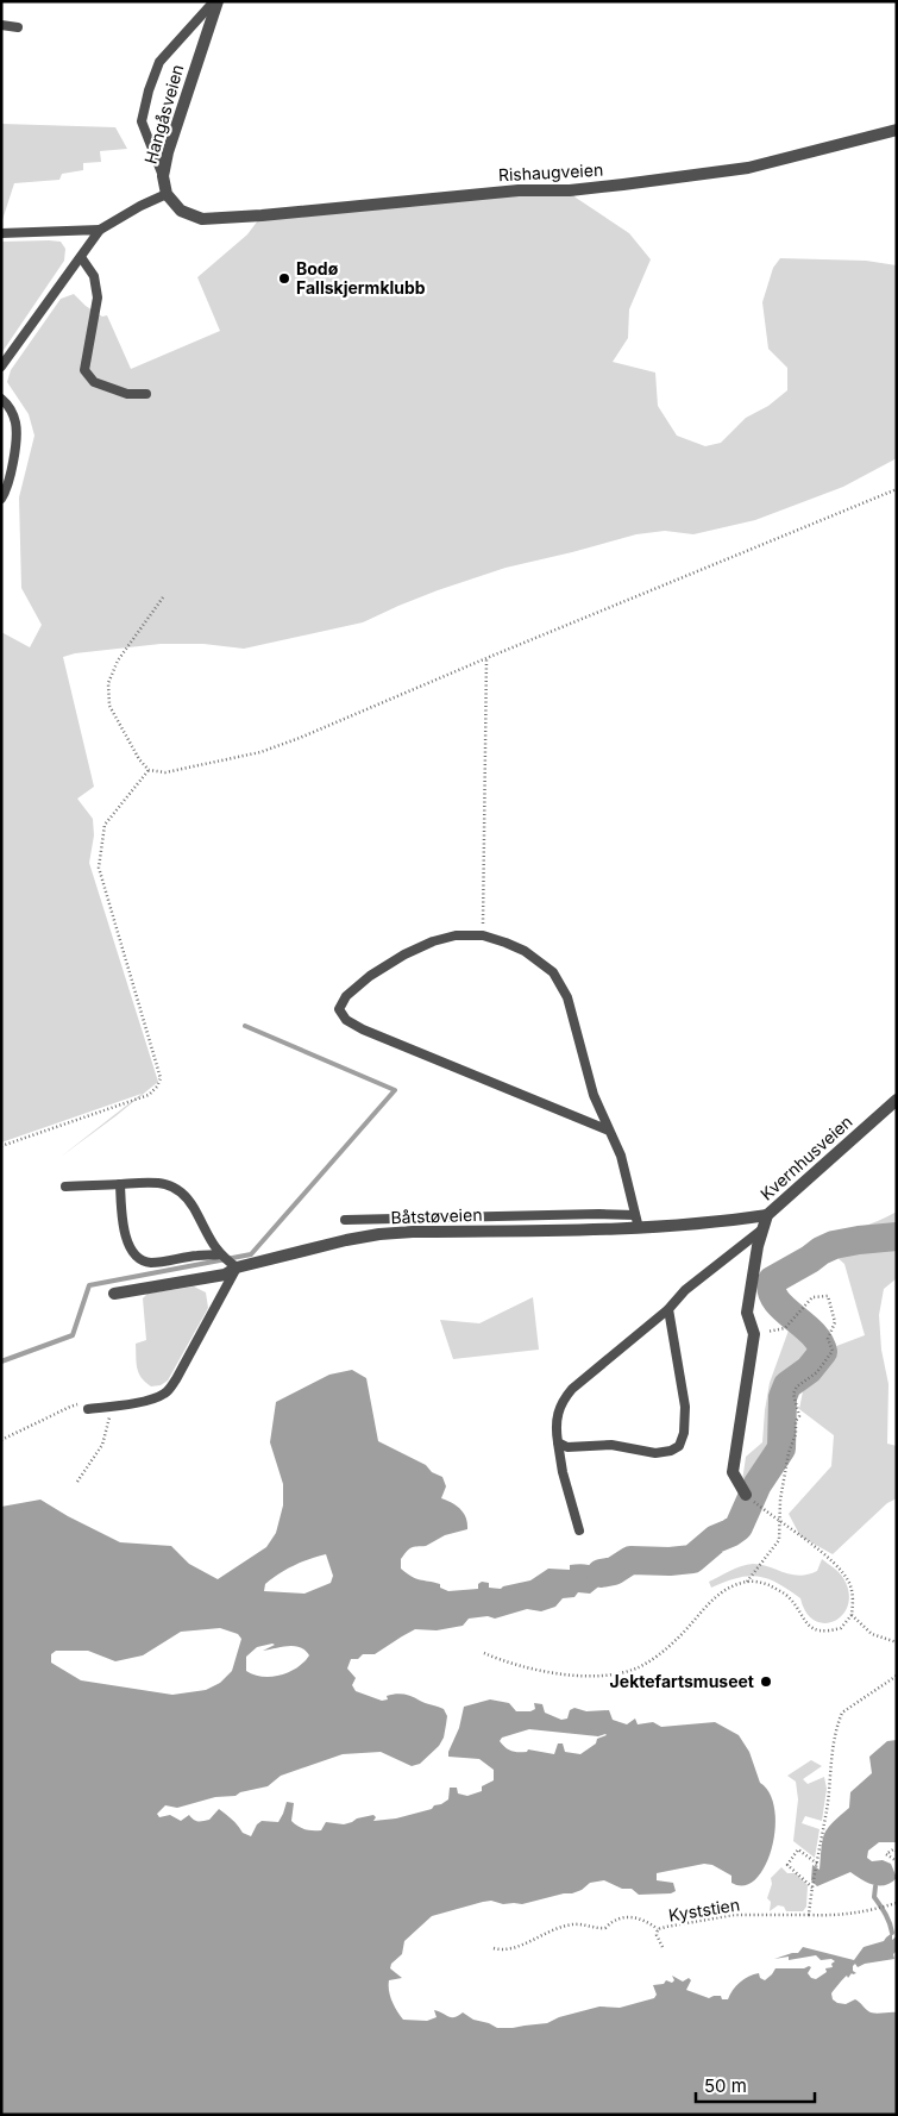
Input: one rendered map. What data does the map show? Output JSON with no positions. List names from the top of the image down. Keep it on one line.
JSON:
{"streets":{"street":["Hangåsveien","Rishaugveien","Kvernhusveien","Båtstøveien"],"path":["Kyststien"]},"crossings":[["Hangåsveien","Rishaugveien"],["Kvernhusveien","Båtstøveien"]],"places":["Bodø Fallskjermklubb","Jektefartsmuseet"],"scale_bar":"50 m"}
